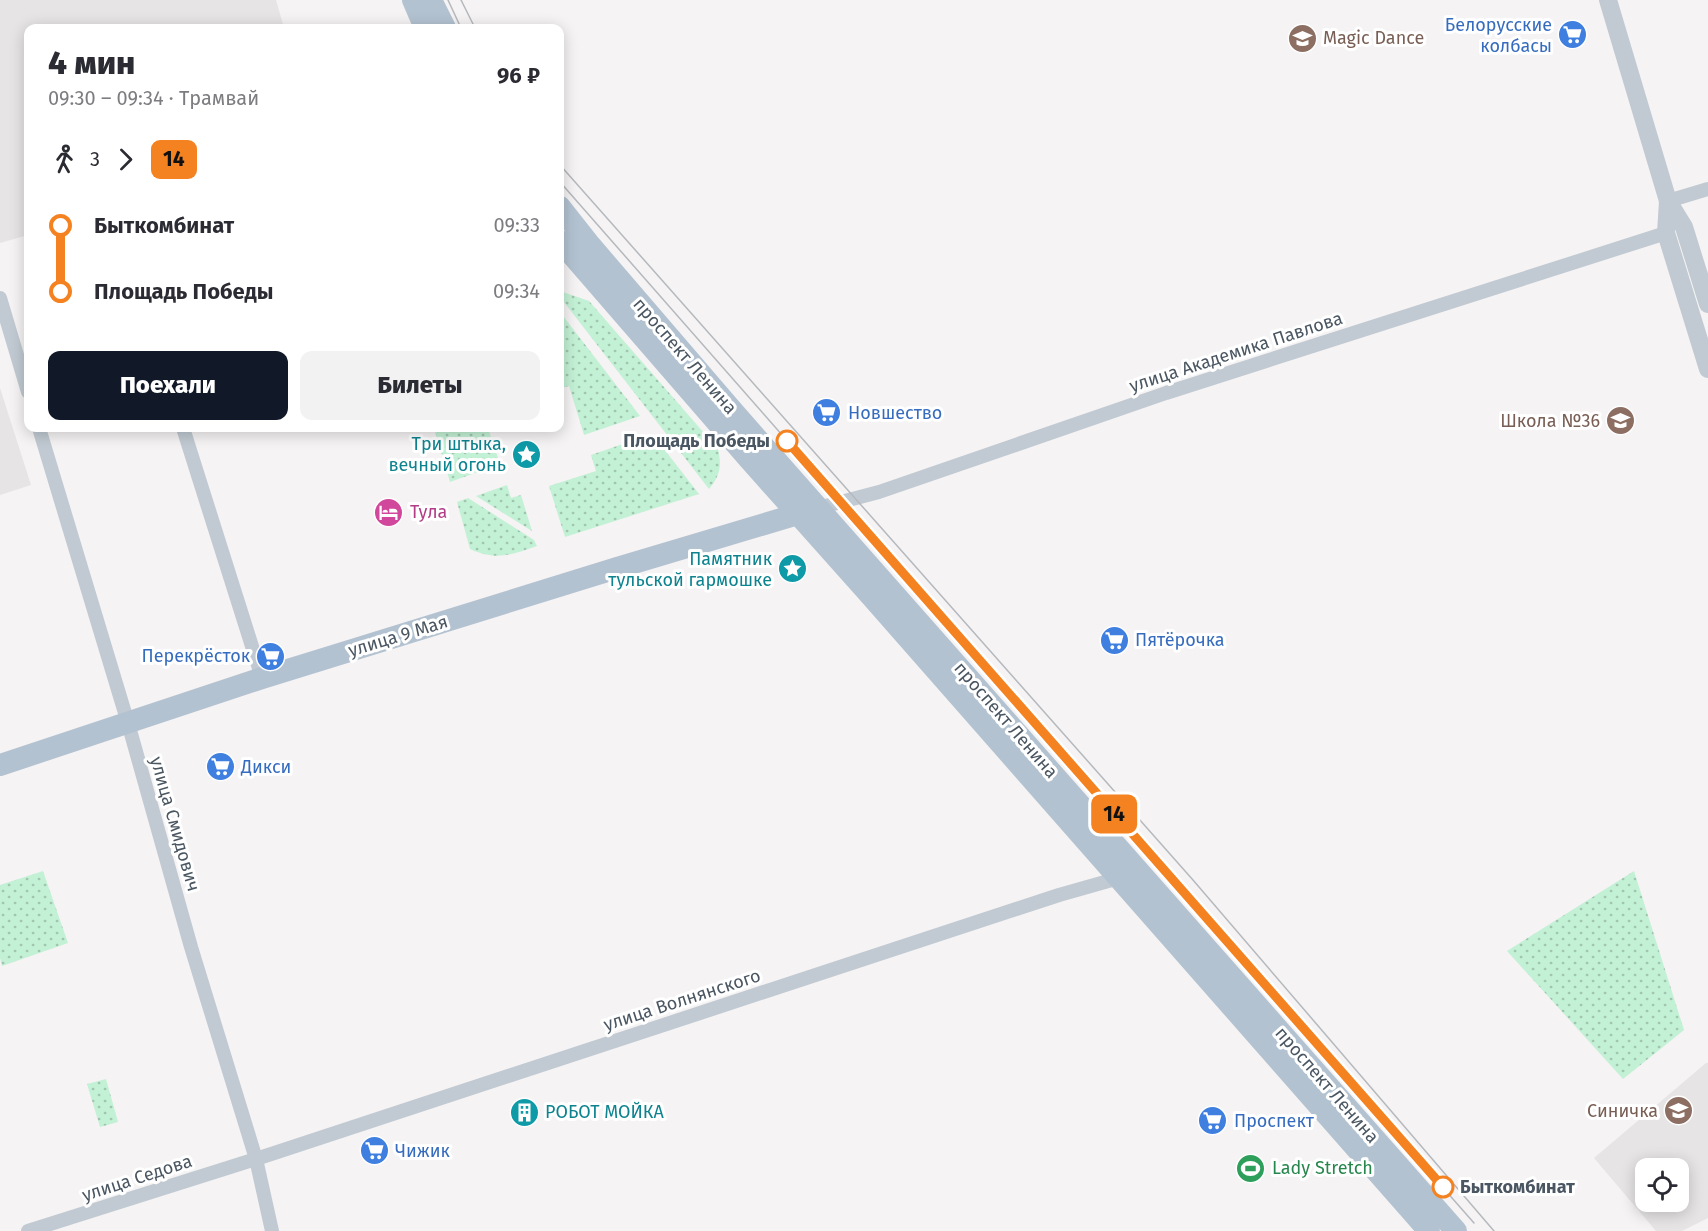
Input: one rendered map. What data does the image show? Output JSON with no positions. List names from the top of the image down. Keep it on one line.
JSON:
{"streets":{"main road":["проспект Ленина","улица 9 Мая"],"street":["улица Академика Павлова","улица Смидович","улица Волнянского","улица Седова"]},"crossings":[["улица Академика Павлова","проспект Ленина"],["улица Академика Павлова","улица 9 Мая"],["проспект Ленина","улица 9 Мая"],["проспект Ленина","улица Волнянского"],["улица 9 Мая","улица Смидович"],["улица Смидович","улица Волнянского"],["улица Смидович","улица Седова"],["улица Волнянского","улица Седова"]],"places":{"supermarket":["Белорусские колбасы","Новшество","Пятёрочка","Перекрёсток","Дикси","Проспект","Чижик"],"school or university":["Magic Dance","Школа №36","Синичка"],"other":["Площадь Победы","Быткомбинат"],"place":["Три штыка, вечный огонь","Памятник тульской гармошке"],"hotel":["Тула"],"building":["РОБОТ МОЙКА"],"sports":["Lady Stretch"]},"lines":["tram line 14"],"page":{"on_map":"14","heading":["4 мин","09:30 – 09:34 · Трамвай","96 ₽"],"legs":["3","14"],"list":[{"name":"Быткомбинат","value":"09:33"},{"name":"Площадь Победы","value":"09:34"}],"buttons":["Поехали","Билеты"]}}
